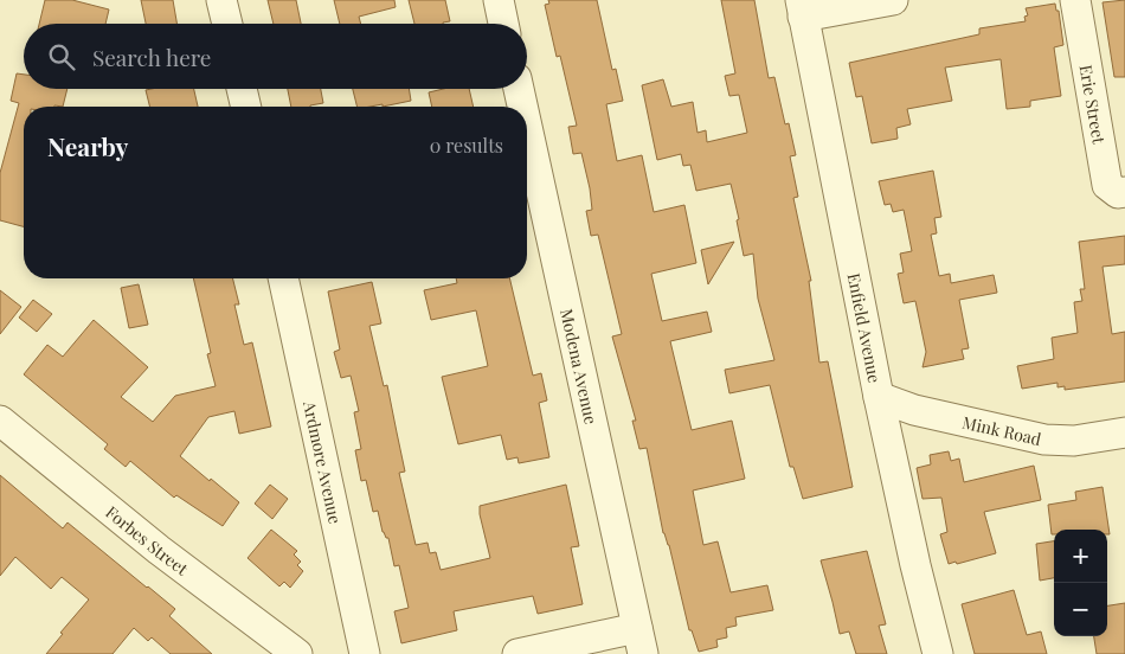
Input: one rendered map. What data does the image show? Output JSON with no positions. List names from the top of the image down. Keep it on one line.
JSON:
{"streets":{"street":["Erie Street","Enfield Avenue","Modena Avenue","Mink Road","Ardmore Avenue","Forbes Street"]},"crossings":[["Enfield Avenue","Mink Road"]],"page":{"search":"Search here","heading":["Nearby","0 results"],"map_buttons":["+","−"]}}
